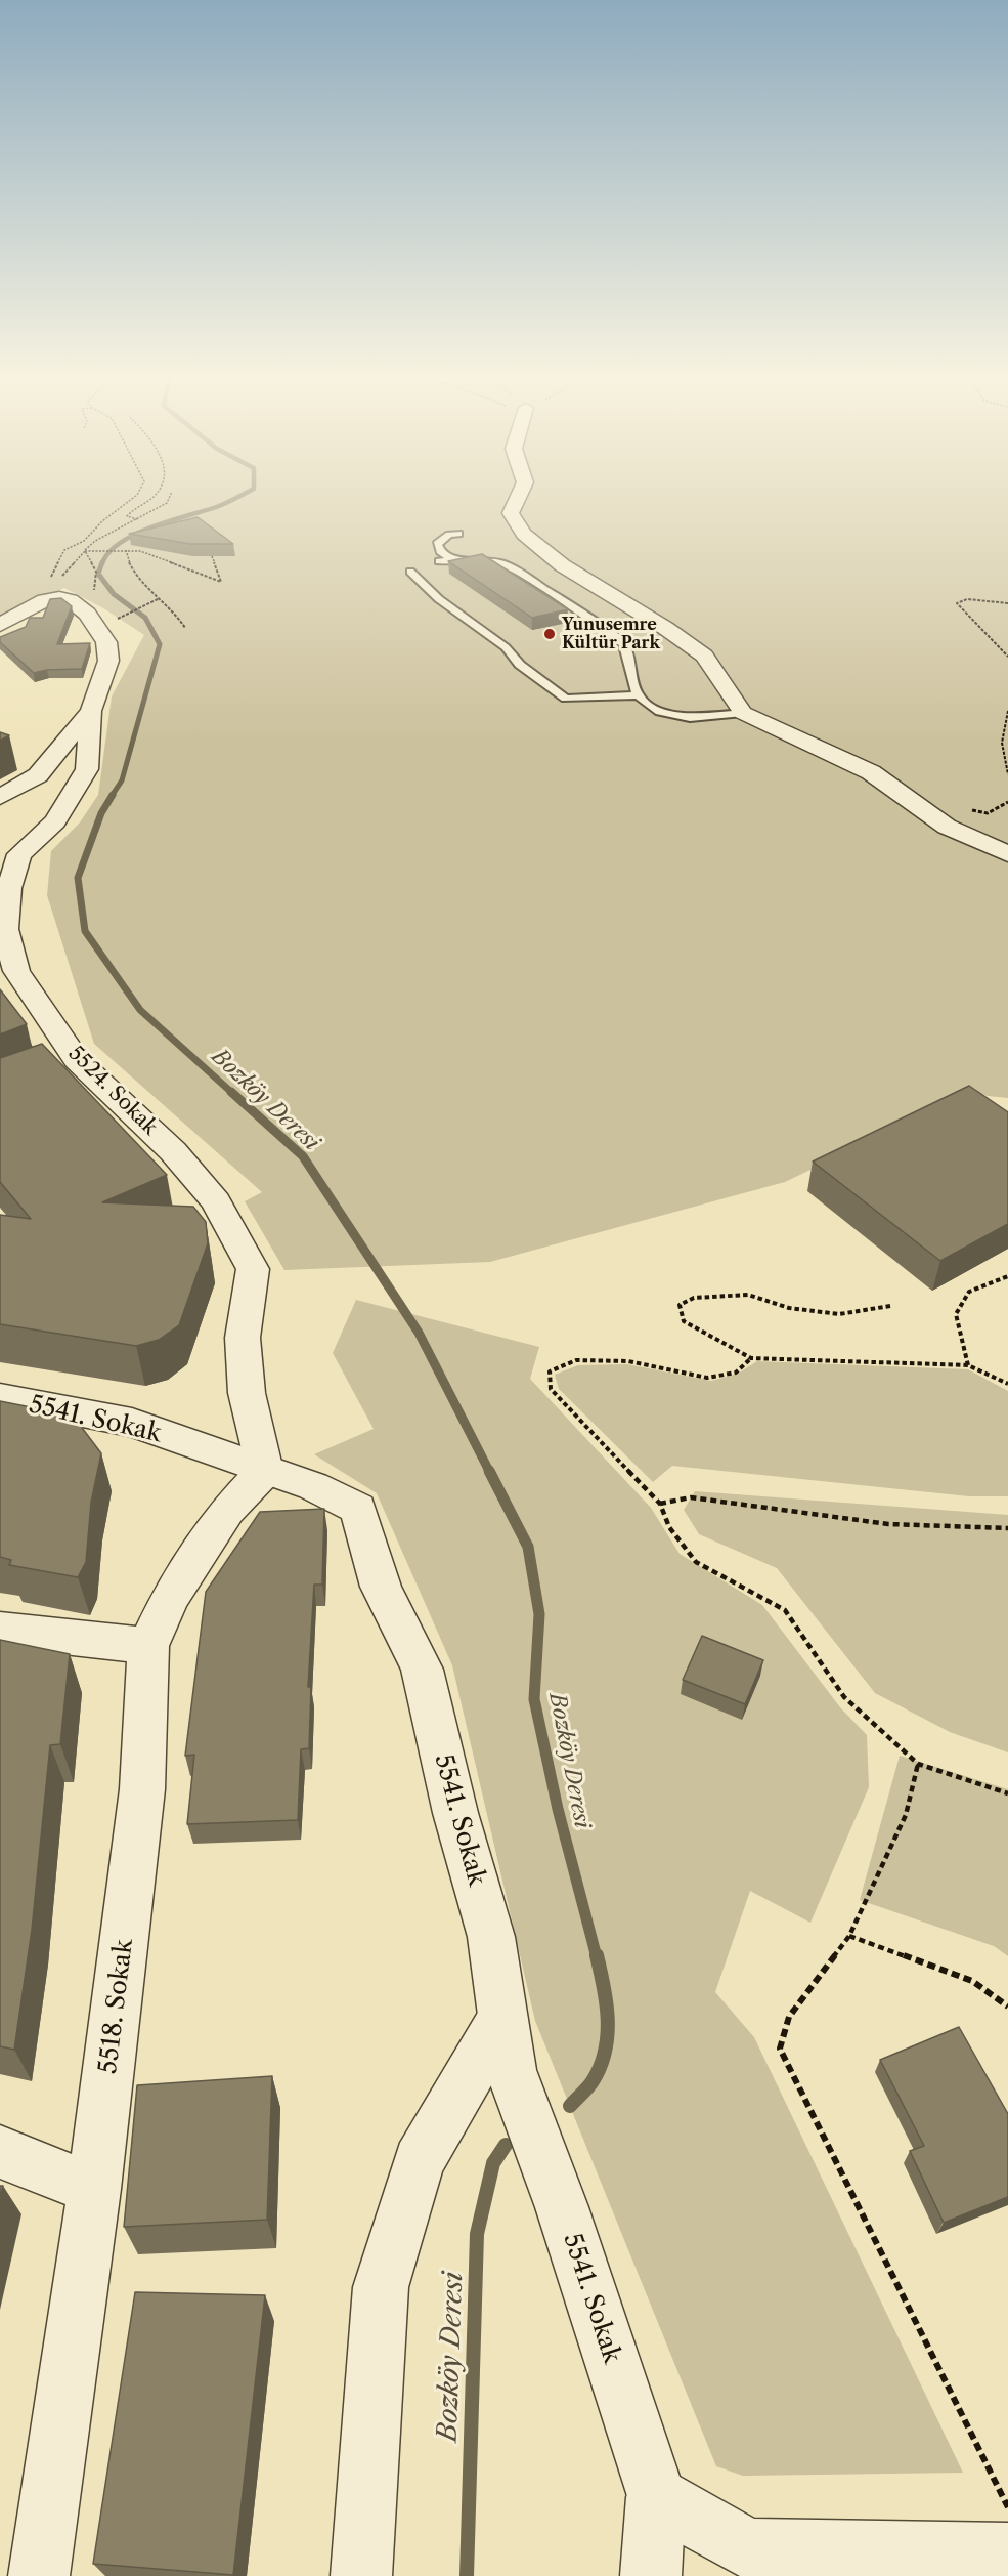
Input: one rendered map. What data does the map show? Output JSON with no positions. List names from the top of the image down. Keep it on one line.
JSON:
{"streets":{"street":["5524. Sokak","5541. Sokak","5518. Sokak"]},"crossings":[["5524. Sokak","5541. Sokak"],["5524. Sokak","5518. Sokak"],["5541. Sokak","5518. Sokak"]],"water":["Bozköy Deresi"],"places":["Yunusemre Kültür Park"]}
